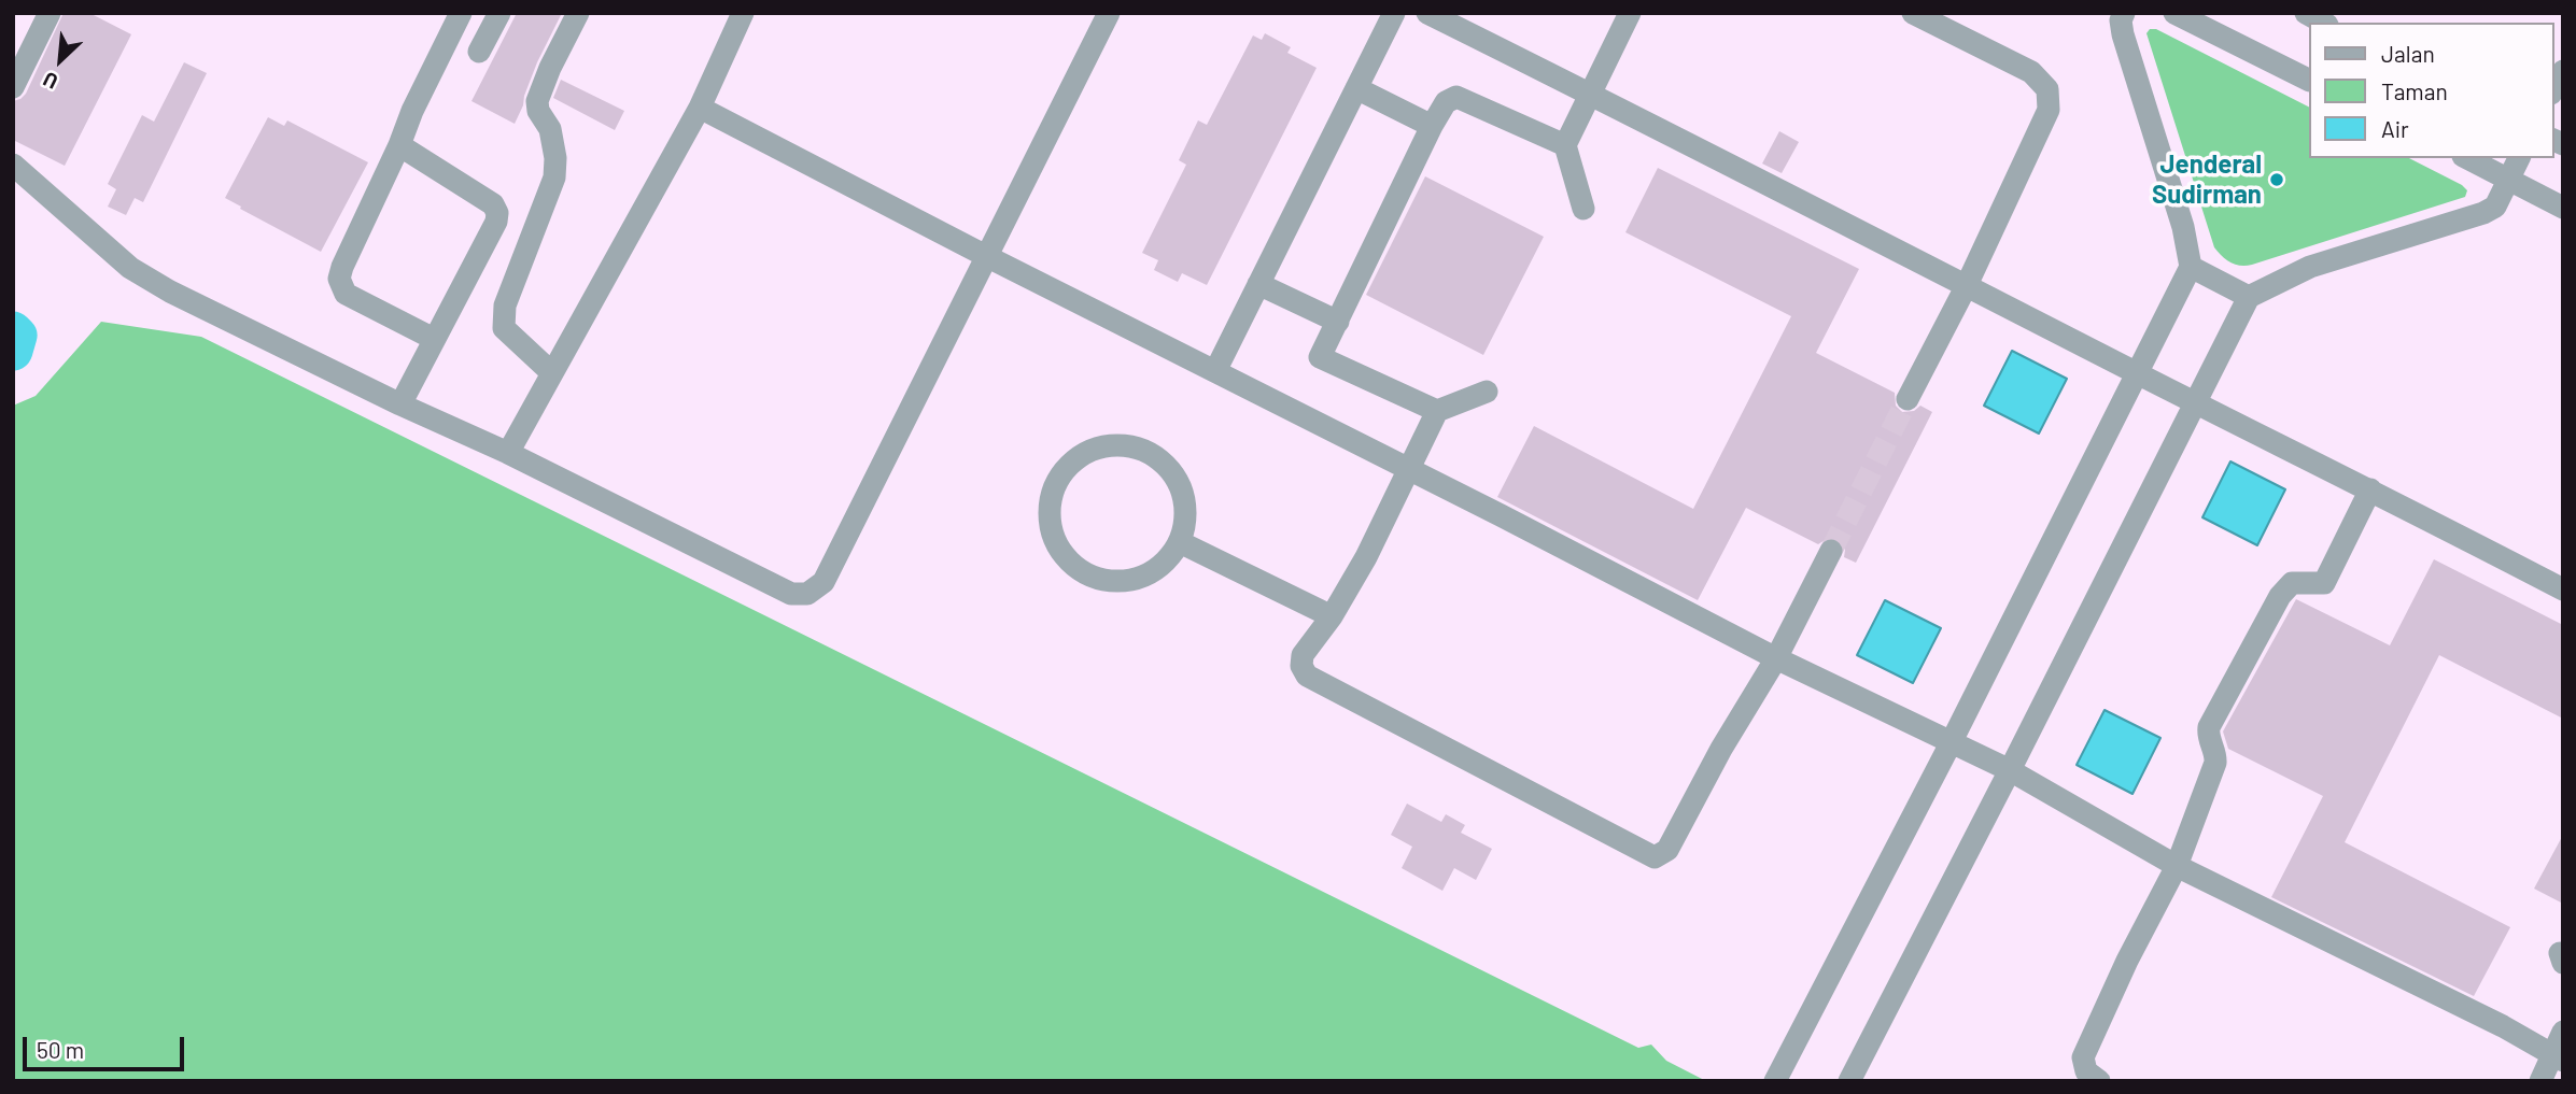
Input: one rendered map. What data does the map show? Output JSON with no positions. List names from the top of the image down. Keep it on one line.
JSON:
{"places":["Jenderal Sudirman"],"legend":["Jalan","Taman","Air"],"scale_bar":"50 m","north":"bottom left"}
